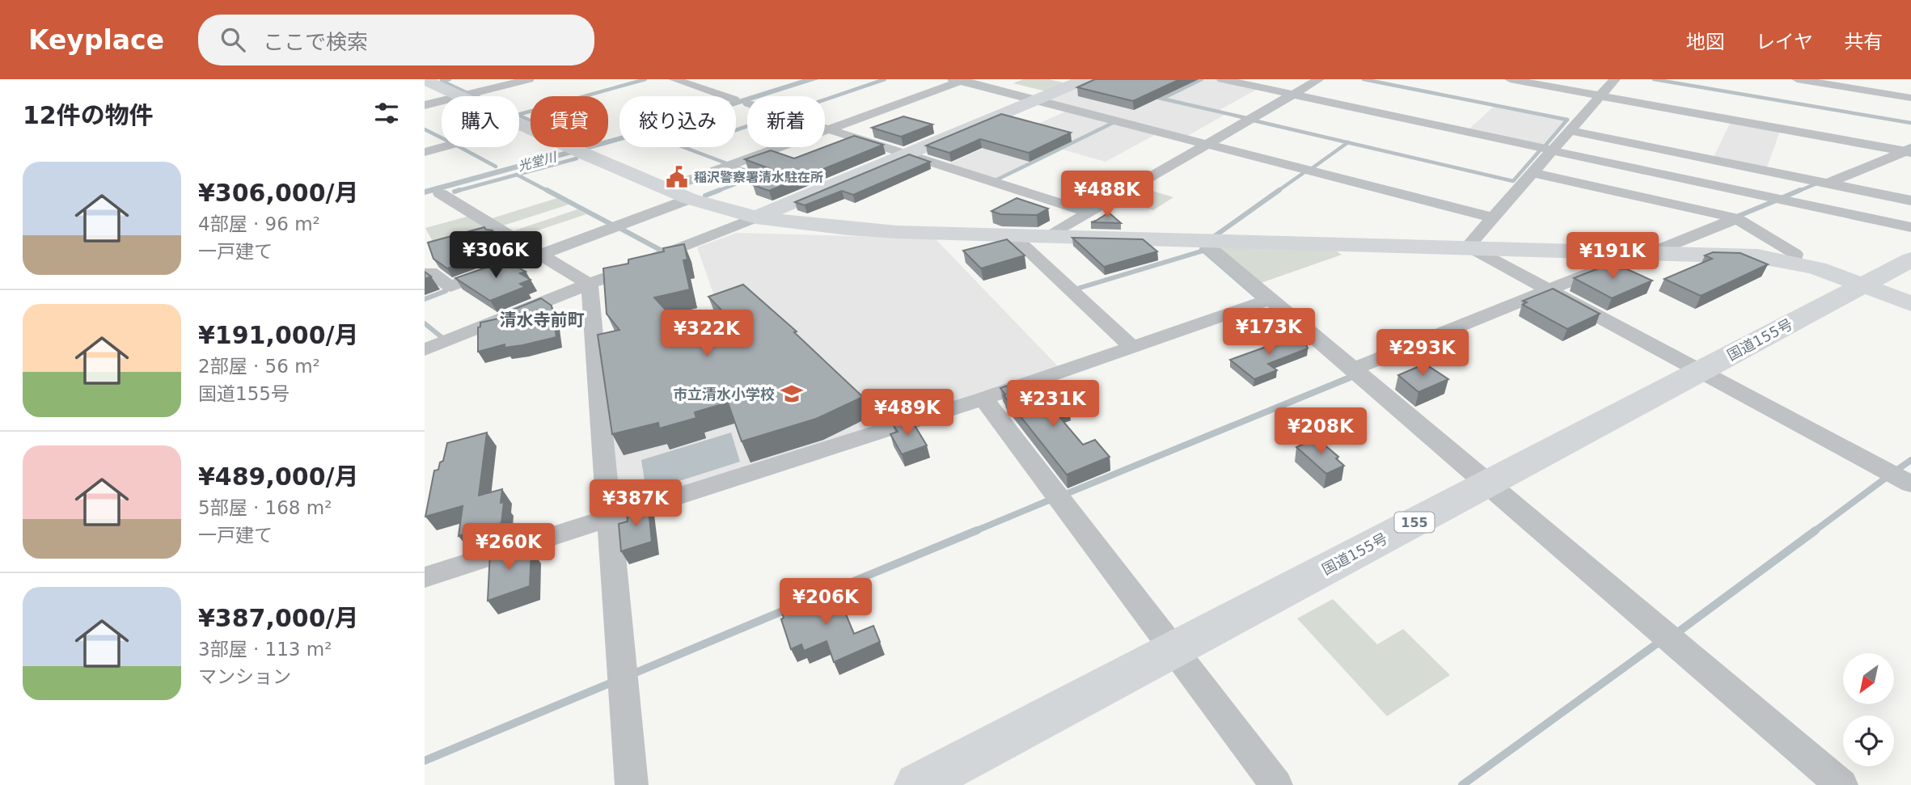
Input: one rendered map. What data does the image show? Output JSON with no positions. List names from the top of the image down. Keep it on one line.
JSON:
{"streets":{"main road":["国道155号","155"]},"districts":["清水寺前町"],"water":["光堂川"],"places":{"public building":["稲沢警察署清水駐在所"],"school or university":["市立清水小学校"]},"north":"bottom left","page":{"header":"Keyplace","search":"ここで検索","nav":["地図","レイヤ","共有"],"heading":"12件の物件","chip":["購入","賃貸","絞り込み","新着"],"list":[{"name":"¥306,000/月","note":"4部屋 · 96 m² · 一戸建て"},{"name":"¥191,000/月","note":"2部屋 · 56 m² · 国道155号"},{"name":"¥489,000/月","note":"5部屋 · 168 m² · 一戸建て"},{"name":"¥387,000/月","note":"3部屋 · 113 m² · マンション"}],"price":["¥488K","¥306K","¥191K","¥173K","¥322K","¥293K","¥231K","¥489K","¥208K","¥387K","¥260K","¥206K"]}}
